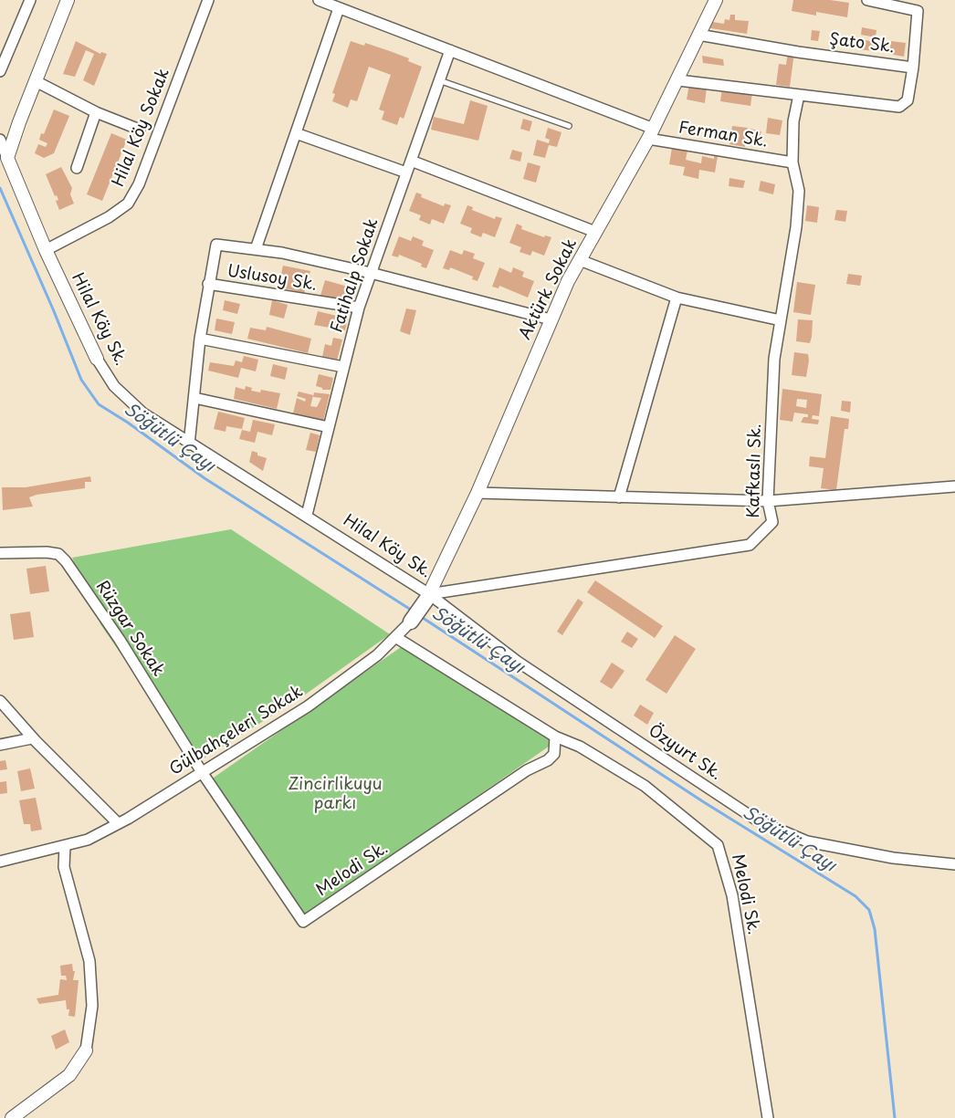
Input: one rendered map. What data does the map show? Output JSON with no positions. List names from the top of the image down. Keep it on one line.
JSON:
{"streets":{"street":["Şato Sk.","Hilal Köy Sokak","Ferman Sk.","Fatihalp Sokak","Uslusoy Sk.","Aktürk Sokak","Hilal Köy Sk.","Kafkaslı Sk.","Rüzgar Sokak","Gülbahçeleri Sokak","Özyurt Sk.","Melodi Sk."]},"crossings":[["Şato Sk.","Aktürk Sokak"],["Hilal Köy Sokak","Hilal Köy Sk."],["Ferman Sk.","Fatihalp Sokak"],["Ferman Sk.","Aktürk Sokak"],["Ferman Sk.","Kafkaslı Sk."],["Fatihalp Sokak","Uslusoy Sk."],["Fatihalp Sokak","Hilal Köy Sk."],["Aktürk Sokak","Hilal Köy Sk."],["Aktürk Sokak","Kafkaslı Sk."],["Aktürk Sokak","Özyurt Sk."],["Hilal Köy Sk.","Kafkaslı Sk."],["Hilal Köy Sk.","Özyurt Sk."],["Kafkaslı Sk.","Özyurt Sk."],["Rüzgar Sokak","Gülbahçeleri Sokak"],["Rüzgar Sokak","Melodi Sk."],["Gülbahçeleri Sokak","Melodi Sk."]],"water":["Söğütlü Çayı"],"parks":["Zincirlikuyu parkı"]}
